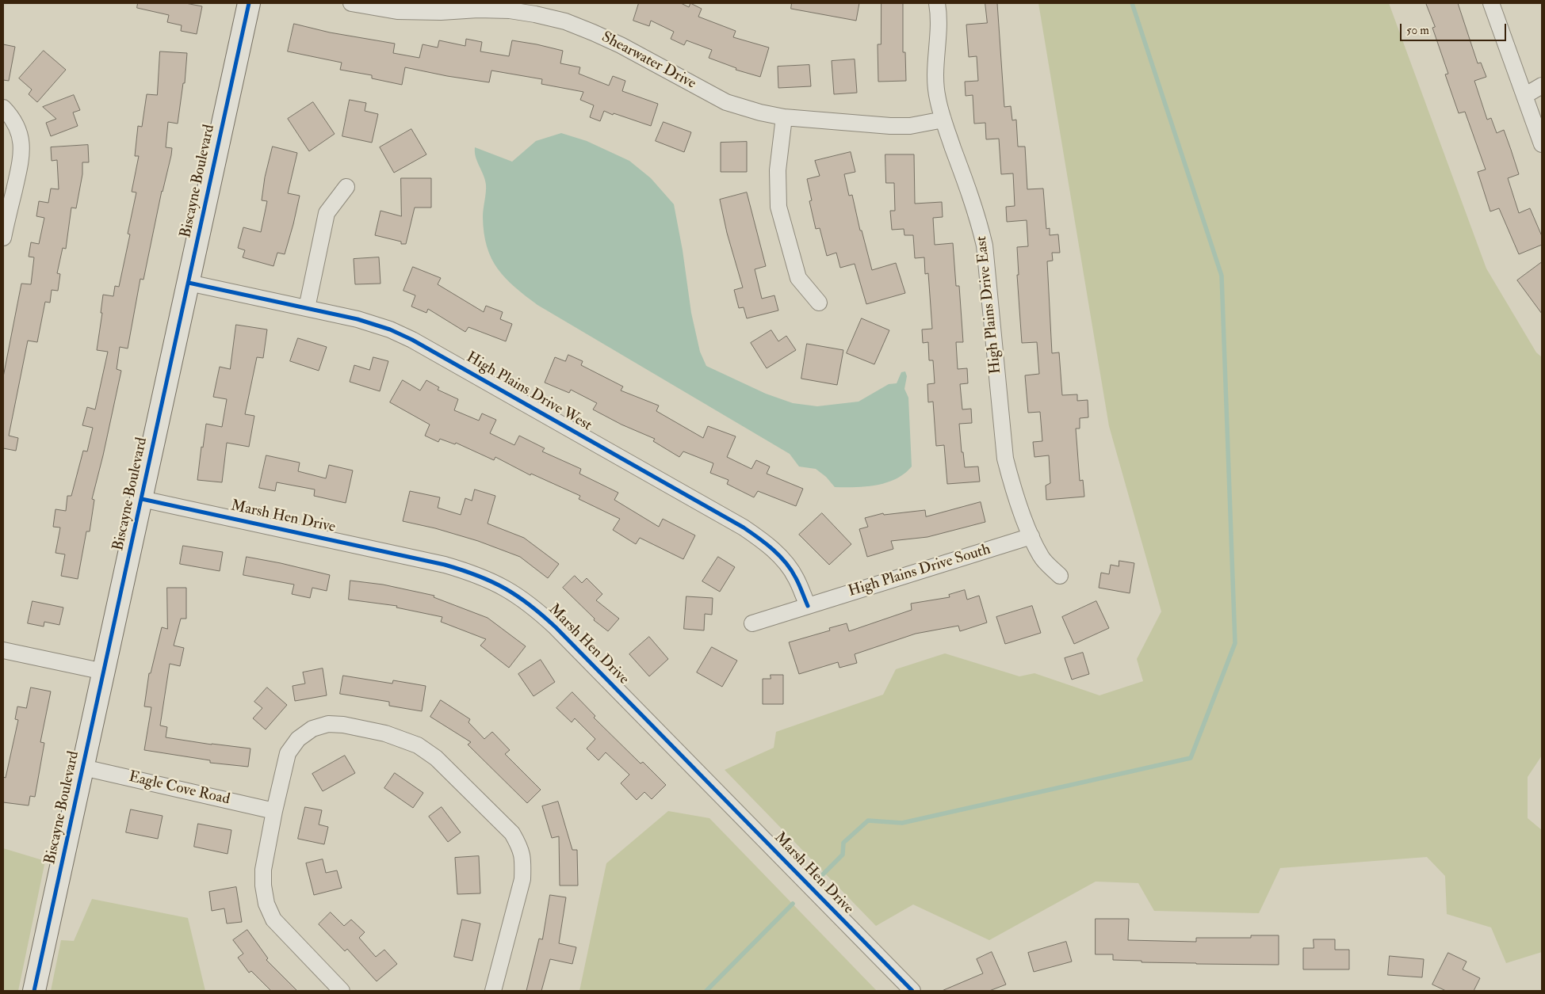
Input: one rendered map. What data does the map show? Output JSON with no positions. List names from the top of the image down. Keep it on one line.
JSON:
{"streets":{"street":["Shearwater Drive","Biscayne Boulevard","High Plains Drive East","High Plains Drive West","Marsh Hen Drive","High Plains Drive South","Eagle Cove Road"]},"crossings":[["Shearwater Drive","High Plains Drive East"],["Biscayne Boulevard","High Plains Drive West"],["Biscayne Boulevard","Marsh Hen Drive"],["Biscayne Boulevard","Eagle Cove Road"],["High Plains Drive East","High Plains Drive South"],["High Plains Drive West","High Plains Drive South"]],"scale_bar":"50 m"}
